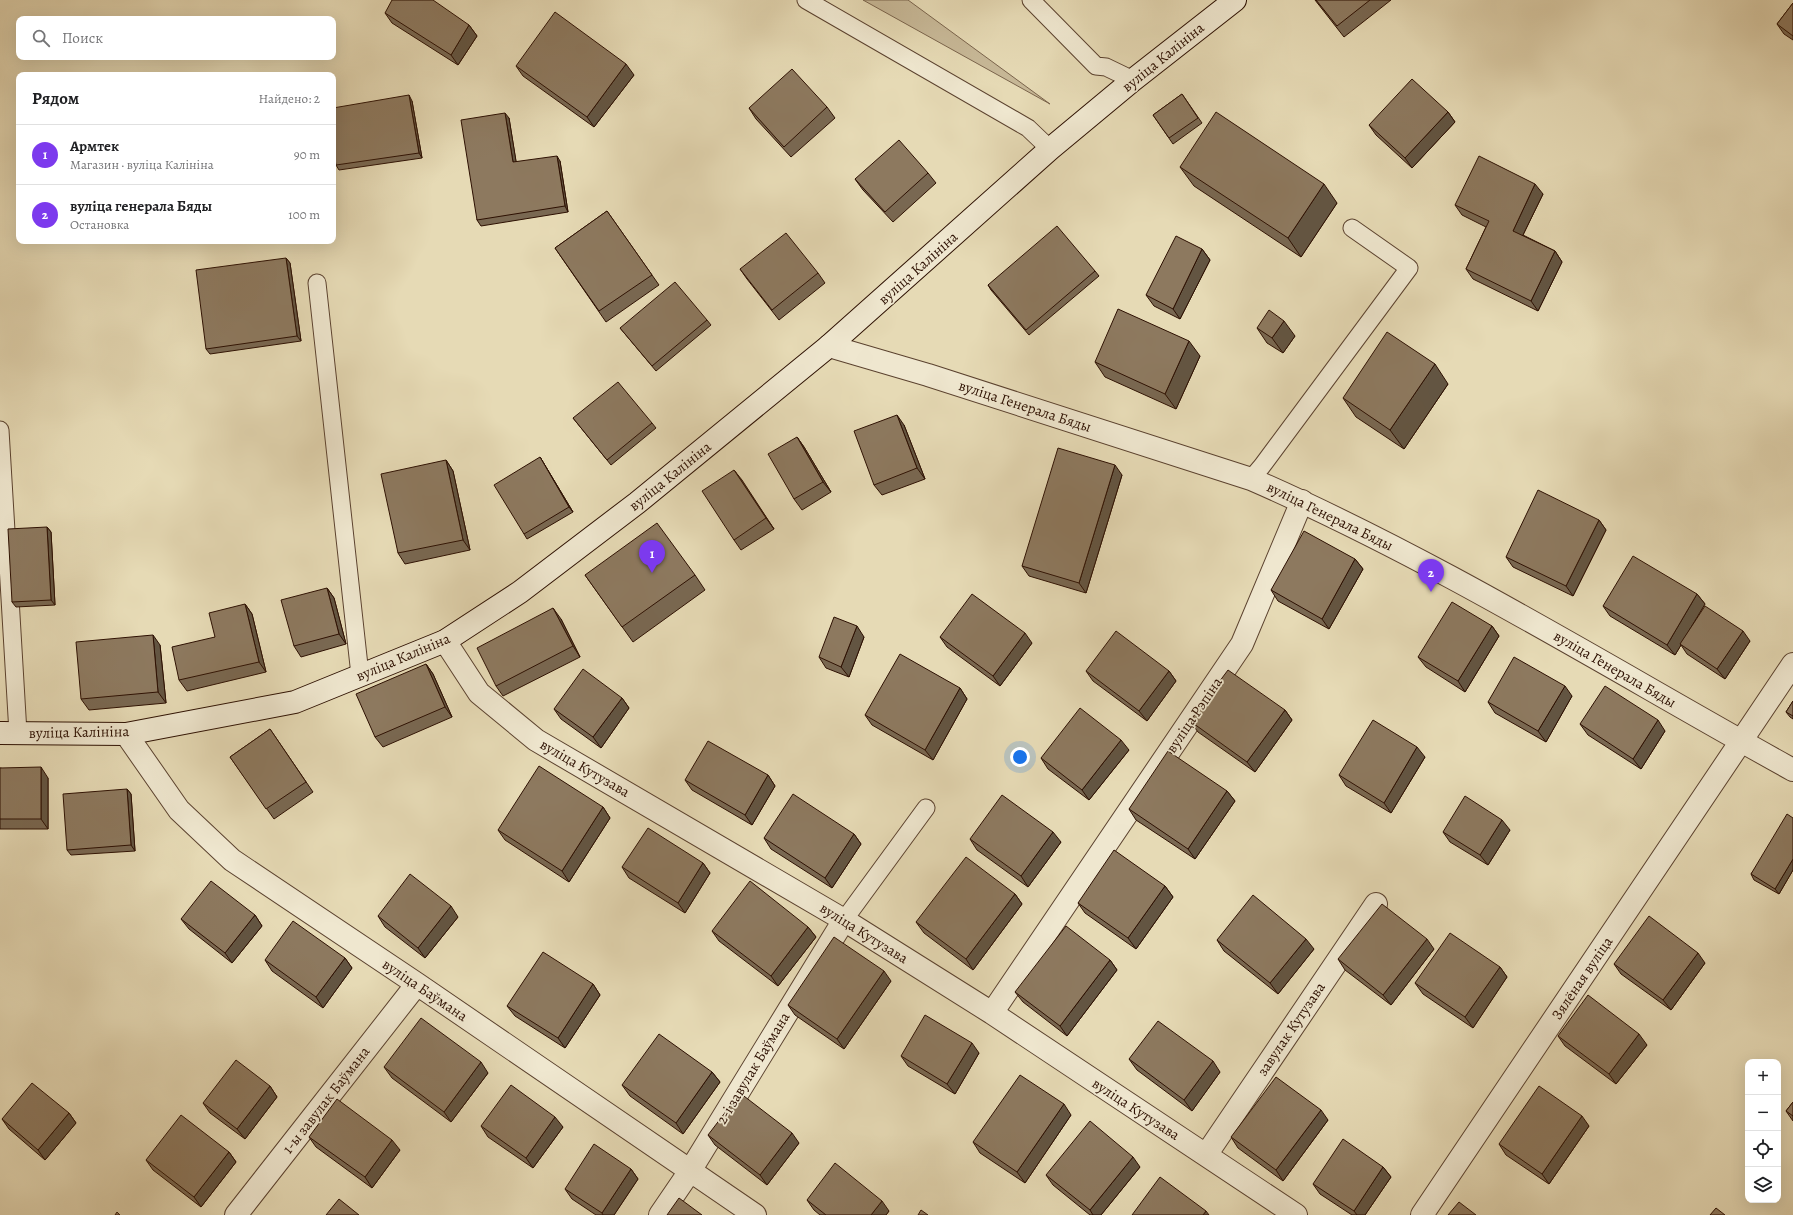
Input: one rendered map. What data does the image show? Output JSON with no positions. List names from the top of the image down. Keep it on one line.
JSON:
{"streets":{"street":["вуліца Калініна","вуліца Генерала Бяды","вуліца Рэпіна","вуліца Кутузава","Зялёная вуліца","вуліца Баўмана","завулак Кутузава","2-і завулак Баўмана","1-ы завулак Баўмана"]},"crossings":[["вуліца Калініна","вуліца Генерала Бяды"],["вуліца Калініна","вуліца Кутузава"],["вуліца Калініна","вуліца Баўмана"],["вуліца Генерала Бяды","вуліца Рэпіна"],["вуліца Генерала Бяды","Зялёная вуліца"],["вуліца Рэпіна","вуліца Кутузава"],["вуліца Кутузава","завулак Кутузава"],["вуліца Кутузава","2-і завулак Баўмана"],["вуліца Баўмана","2-і завулак Баўмана"],["вуліца Баўмана","1-ы завулак Баўмана"]],"page":{"search":"Поиск","heading":["Рядом","Найдено: 2"],"list":[{"mark":"1","name":"Армтек","note":"Магазин · вуліца Калініна","value":"90 m"},{"mark":"2","name":"вуліца генерала Бяды","note":"Остановка","value":"100 m"}],"pins":["1","2"],"map_buttons":["+","−"]}}
